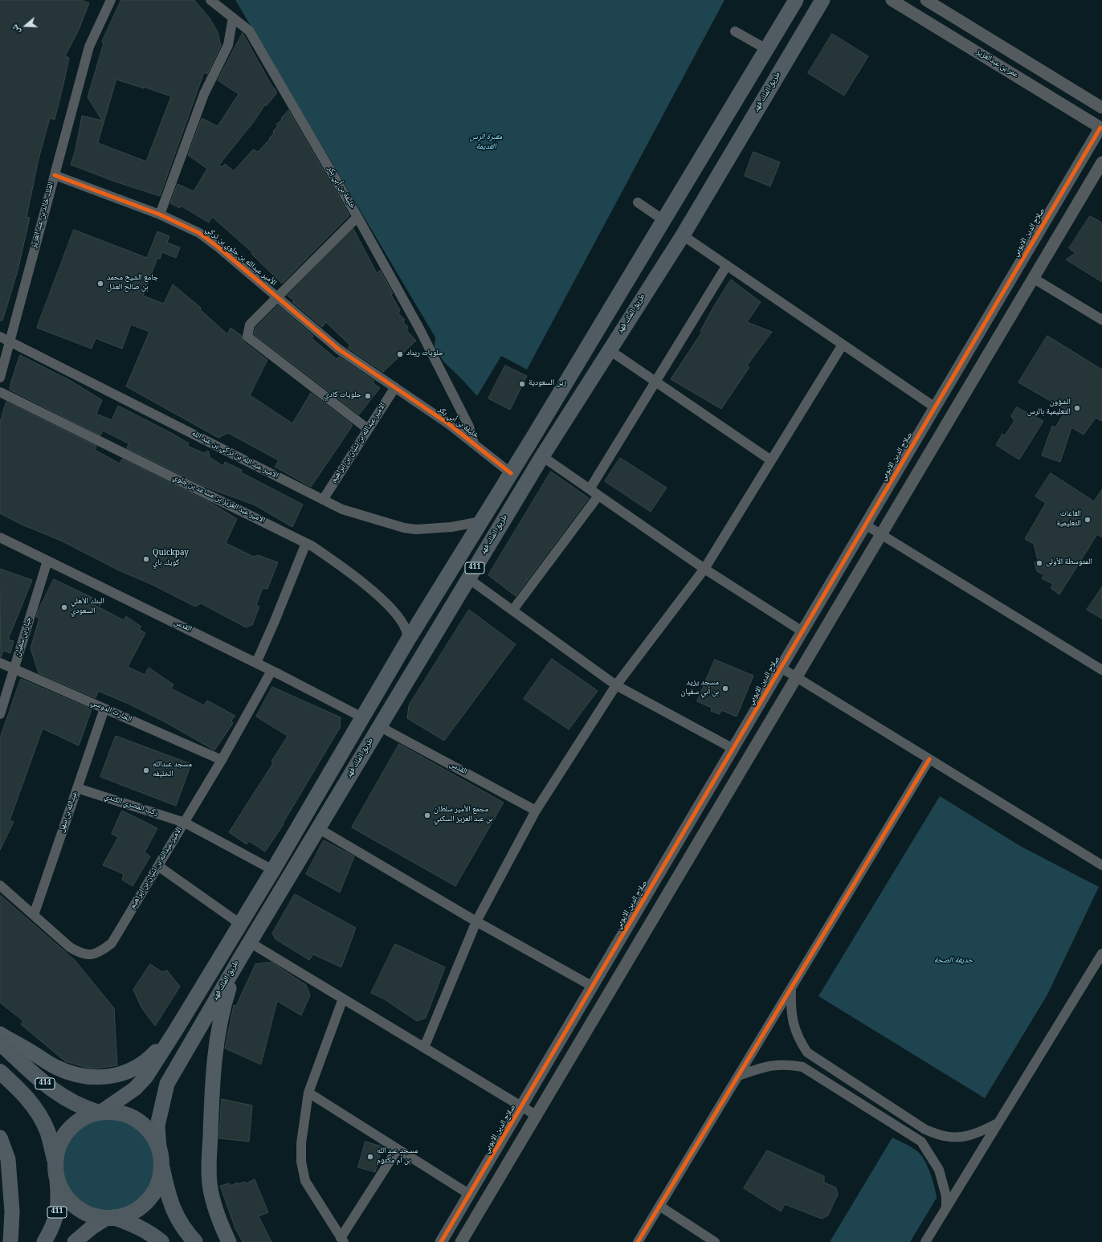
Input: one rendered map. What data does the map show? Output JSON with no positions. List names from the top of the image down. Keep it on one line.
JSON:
{"streets":{"highway":["414"],"main road":["طريق الملك فهد","411"],"street":["عمر بن عبدالعزيز","خليفة بن أبي بكر","الملك خالد بن عبد العزيز","صلاح الدين الايوبي","الأمير عبدالله بن جلوي بن تركي","الامير عبدالله بن ثنيان بن ابراهيم","الامير عبد الله بن تركي بن عبد الله","الامير عبد العزيز بن مساعد بن جلوي","القدس","جبار بن سفيان","الحارث الدوسي","ركب المصري الكندي","عبدالله بن سهل"]},"crossings":[["عمر بن عبدالعزيز","صلاح الدين الايوبي"],["طريق الملك فهد","411"],["طريق الملك فهد","القدس"],["طريق الملك فهد","414"],["خليفة بن أبي بكر","الأمير عبدالله بن جلوي بن تركي"],["خليفة بن أبي بكر","الامير عبدالله بن ثنيان بن ابراهيم"],["خليفة بن أبي بكر","411"],["الملك خالد بن عبد العزيز","الأمير عبدالله بن جلوي بن تركي"],["الملك خالد بن عبد العزيز","الامير عبد الله بن تركي بن عبد الله"],["الأمير عبدالله بن جلوي بن تركي","الامير عبدالله بن ثنيان بن ابراهيم"],["الامير عبدالله بن ثنيان بن ابراهيم","الامير عبد الله بن تركي بن عبد الله"],["الامير عبدالله بن ثنيان بن ابراهيم","القدس"],["الامير عبدالله بن ثنيان بن ابراهيم","الحارث الدوسي"],["الامير عبدالله بن ثنيان بن ابراهيم","ركب المصري الكندي"],["الامير عبدالله بن ثنيان بن ابراهيم","عبدالله بن سهل"],["الامير عبد الله بن تركي بن عبد الله","411"],["الامير عبد العزيز بن مساعد بن جلوي","411"],["411","القدس"],["411","ركب المصري الكندي"],["411","414"],["القدس","جبار بن سفيان"],["جبار بن سفيان","الحارث الدوسي"],["الحارث الدوسي","عبدالله بن سهل"],["ركب المصري الكندي","عبدالله بن سهل"]],"parks":["مقبرة الرس القديمة","حديقة الصحة"],"places":["جامع الشيخ محمد بن صالح العذل","حلويات ريناد","زين السعودية","حلويات كادي","الشؤون التعليمية بالرس","القاعات التعليمية","Quickpay كويك باي","المتوسطة الأولى","البنك الأهلي السعودي","مسجد يزيد بن أبي سفيان","مسجد عبدالله الخليفه","مجمع الأمير سلطان بن عبد العزيز السكني","مسجد عبد الله بن أم مكتوم"],"north":"left"}
